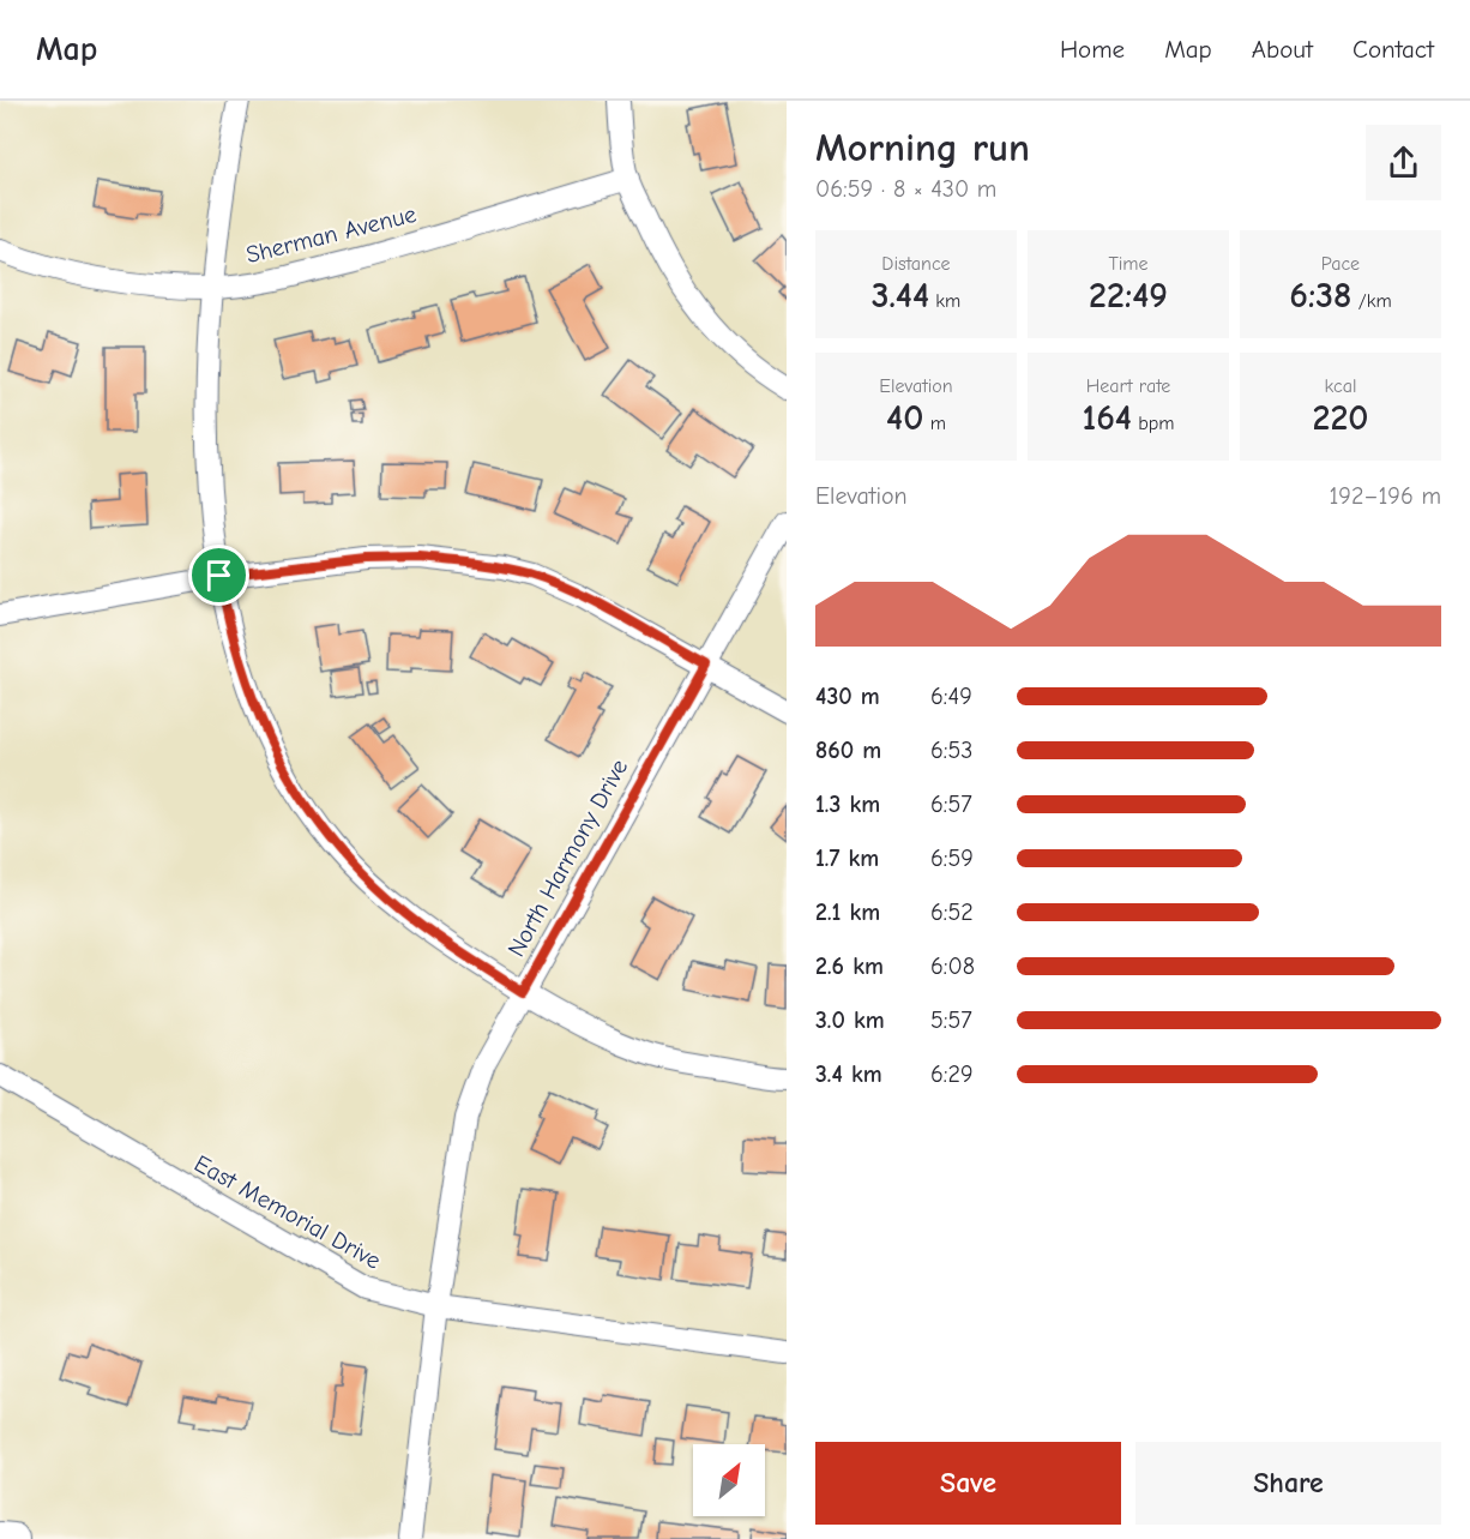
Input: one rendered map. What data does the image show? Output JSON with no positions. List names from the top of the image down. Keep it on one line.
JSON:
{"streets":{"street":["Sherman Avenue","North Harmony Drive","East Memorial Drive"]},"crossings":[["North Harmony Drive","East Memorial Drive"]],"north":"top right","page":{"header":"Map","nav":["Home","Map","About","Contact"],"heading":["Morning run","06:59 · 8 × 430 m"],"stats":[["Distance","3.44 km"],["Time","22:49"],["Pace","6:38 /km"],["Elevation","40 m"],["Heart rate","164 bpm"],["kcal","220"]],"chart":["Elevation","192–196 m"],"list":[{"name":"430 m","note":"6:49"},{"name":"860 m","note":"6:53"},{"name":"1.3 km","note":"6:57"},{"name":"1.7 km","note":"6:59"},{"name":"2.1 km","note":"6:52"},{"name":"2.6 km","note":"6:08"},{"name":"3.0 km","note":"5:57"},{"name":"3.4 km","note":"6:29"}],"buttons":["Save","Share"]}}
